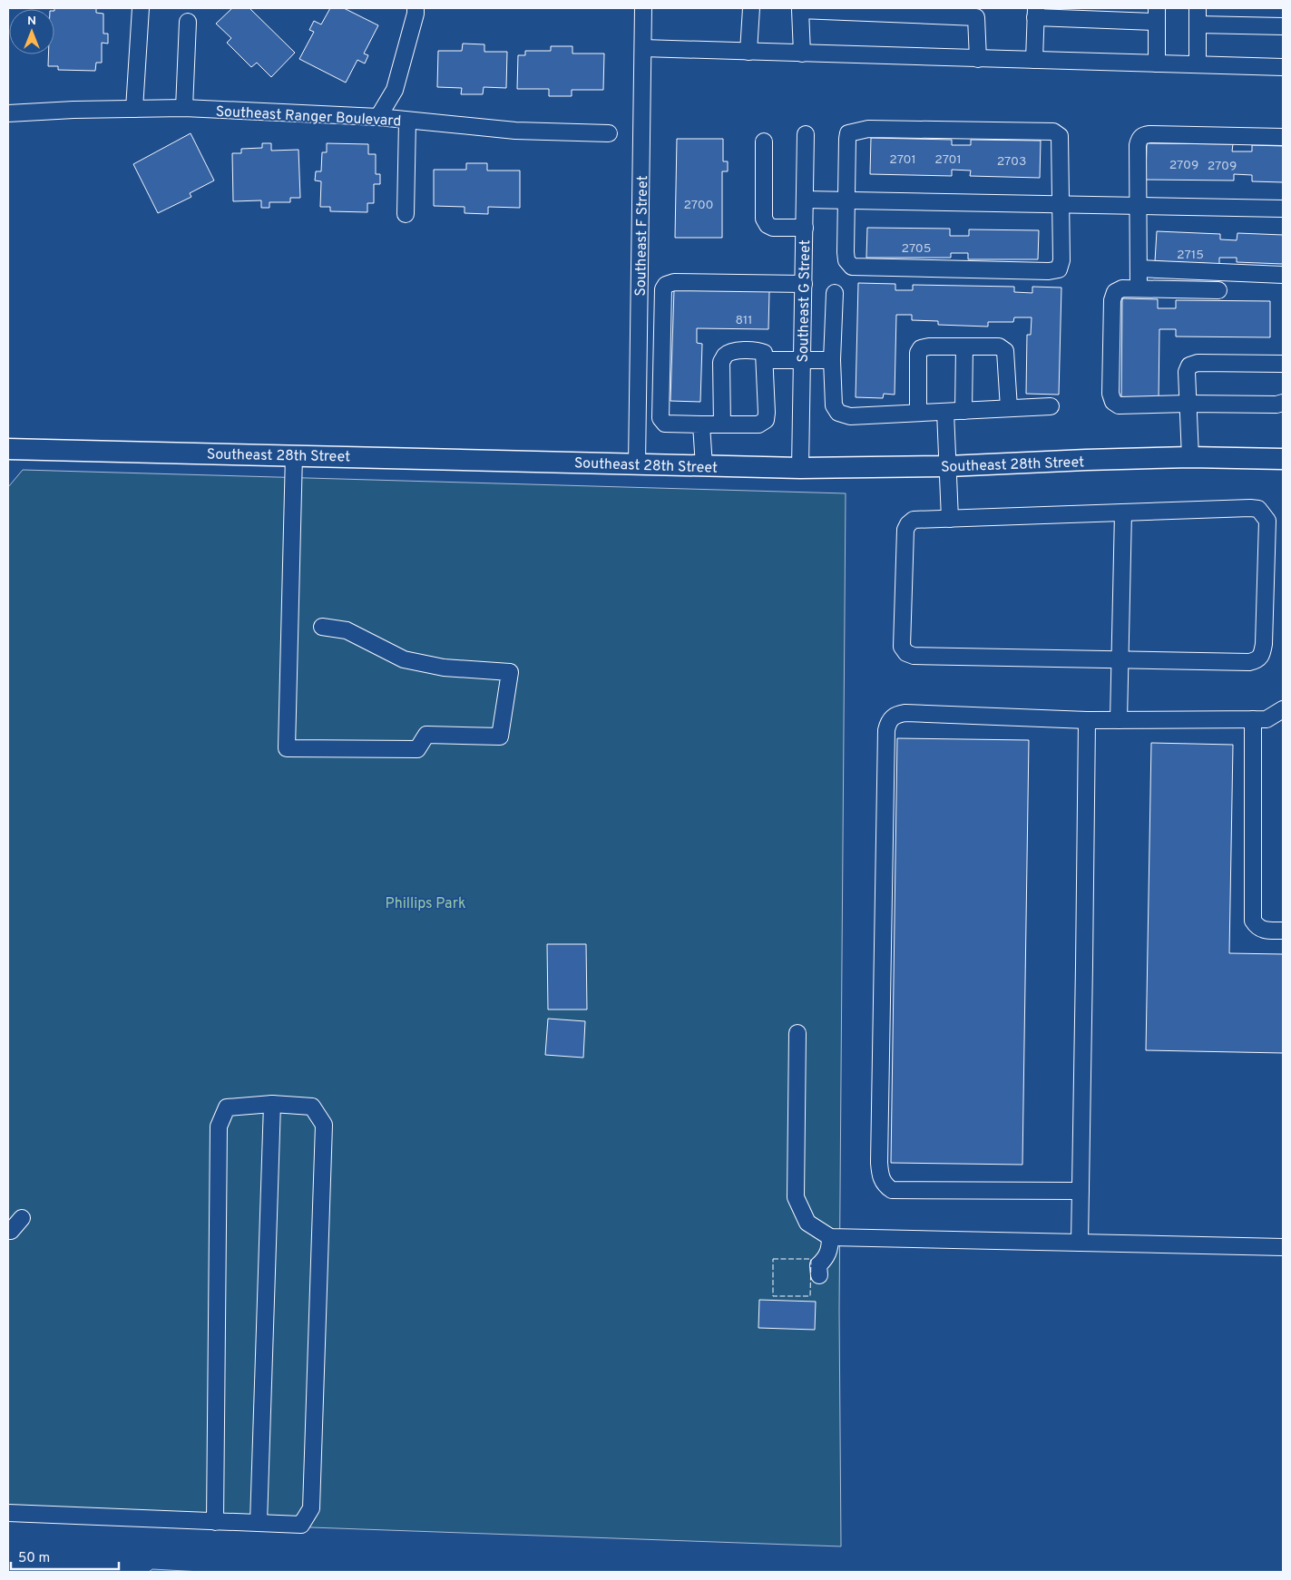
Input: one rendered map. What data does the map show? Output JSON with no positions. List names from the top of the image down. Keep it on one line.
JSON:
{"streets":{"main road":["Southeast 28th Street"],"street":["Southeast Ranger Boulevard","Southeast F Street","Southeast G Street"]},"crossings":[["Southeast F Street","Southeast 28th Street"],["Southeast G Street","Southeast 28th Street"]],"parks":["Phillips Park"],"house_numbers":["2701","2701","2703","2709","2709","2700","2705","2715","811"],"scale_bar":"50 m","north":"top"}
